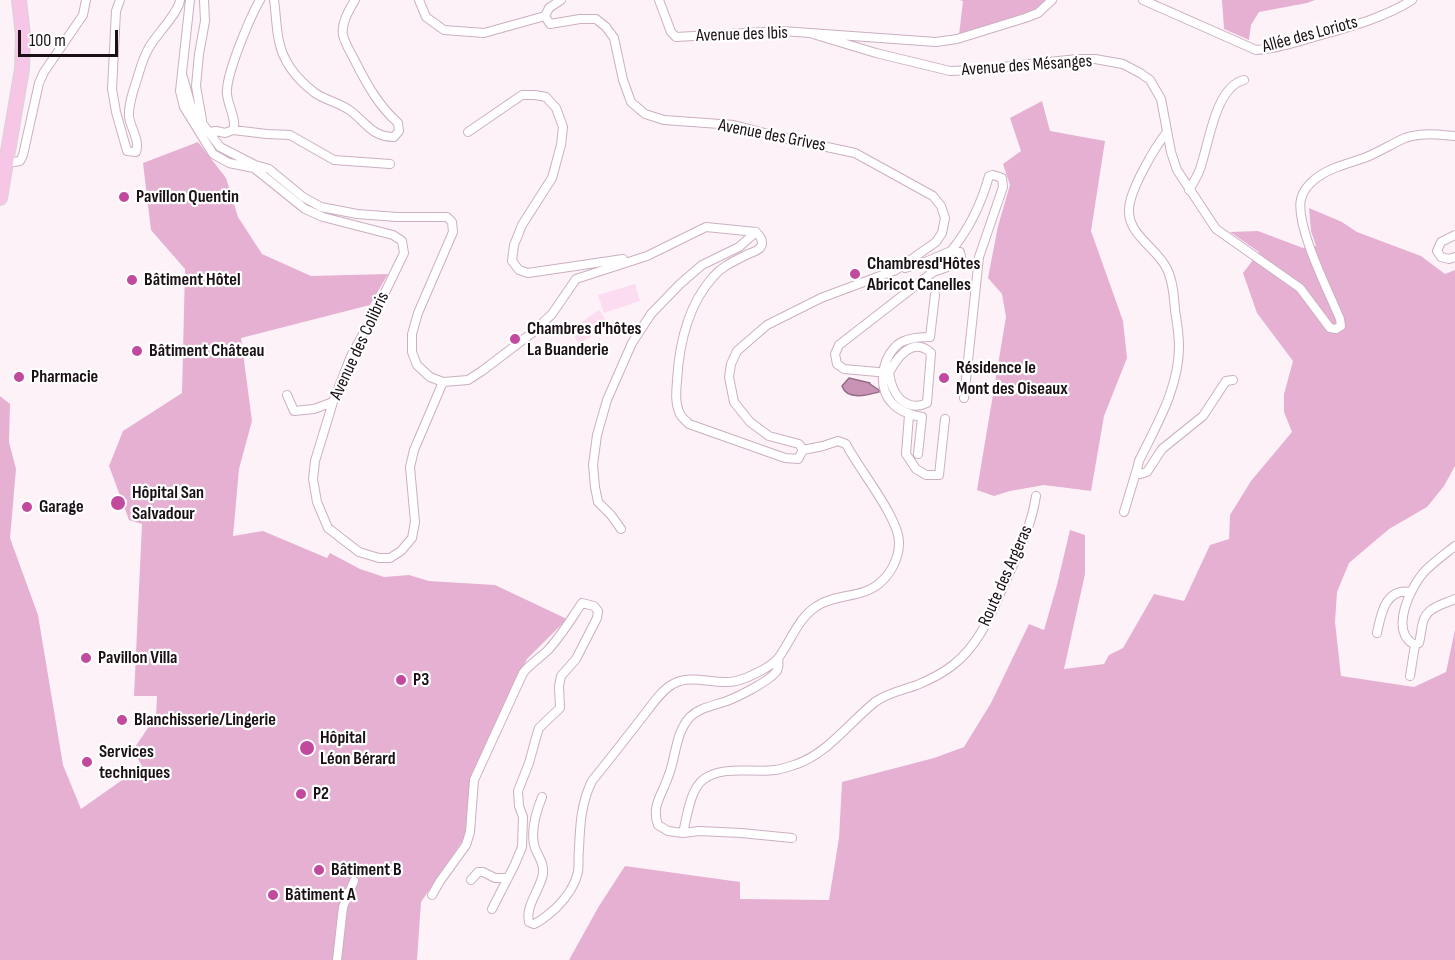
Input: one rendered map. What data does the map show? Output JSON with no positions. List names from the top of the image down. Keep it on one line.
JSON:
{"streets":{"street":["Avenue des Ibis","Allée des Loriots","Avenue des Mésanges","Avenue des Grives","Avenue des Colibris","Route des Argeras"]},"crossings":[["Avenue des Ibis","Avenue des Mésanges"]],"places":["Pavillon Quentin","Chambresd'Hôtes Abricot Canelles","Bâtiment Hôtel","Chambres d'hôtes La Buanderie","Bâtiment Château","Pharmacie","Résidence le Mont des Oiseaux","Hôpital San Salvadour","Garage","Pavillon Villa","P3","Blanchisserie/Lingerie","Hôpital Léon Bérard","Services techniques","P2","Bâtiment B","Bâtiment A"],"scale_bar":"100 m"}
